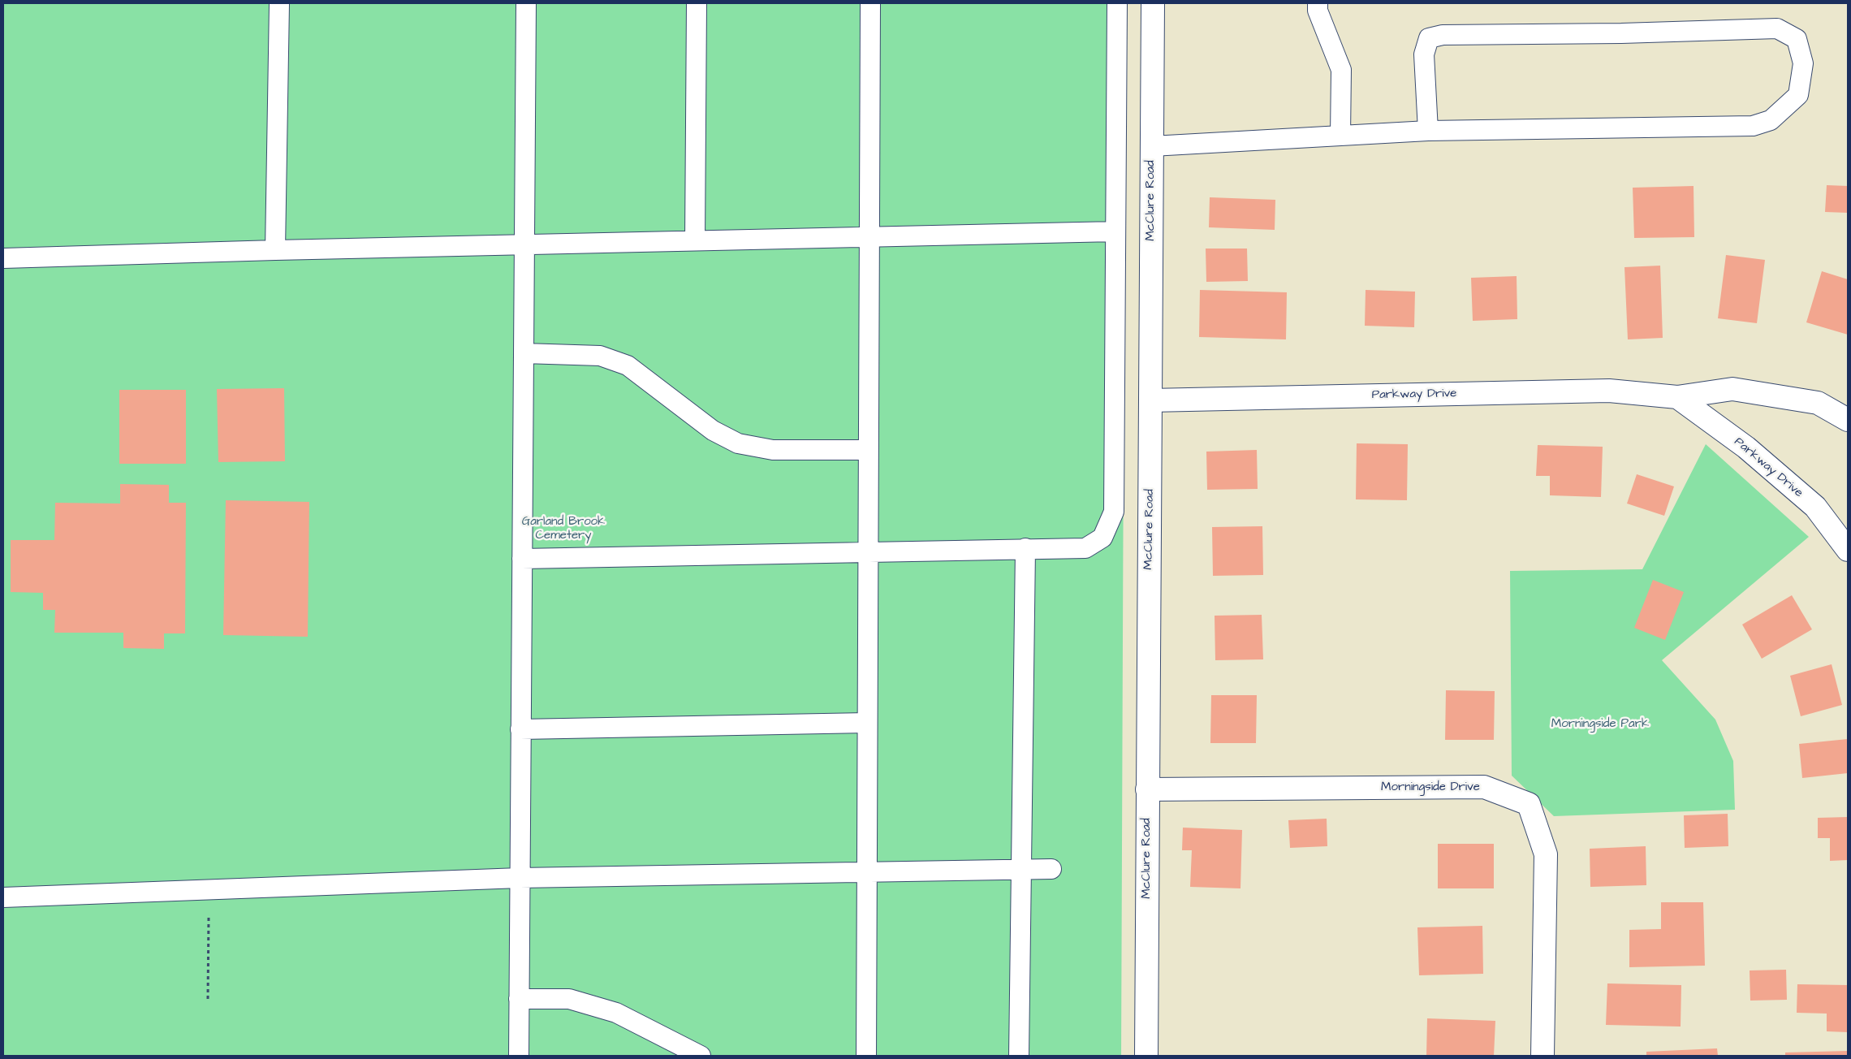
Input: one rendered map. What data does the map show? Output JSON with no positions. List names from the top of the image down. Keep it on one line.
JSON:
{"streets":{"street":["McClure Road","Parkway Drive","Morningside Drive"]},"crossings":[["McClure Road","Parkway Drive"],["McClure Road","Morningside Drive"]],"parks":["Garland Brook Cemetery","Morningside Park"]}
